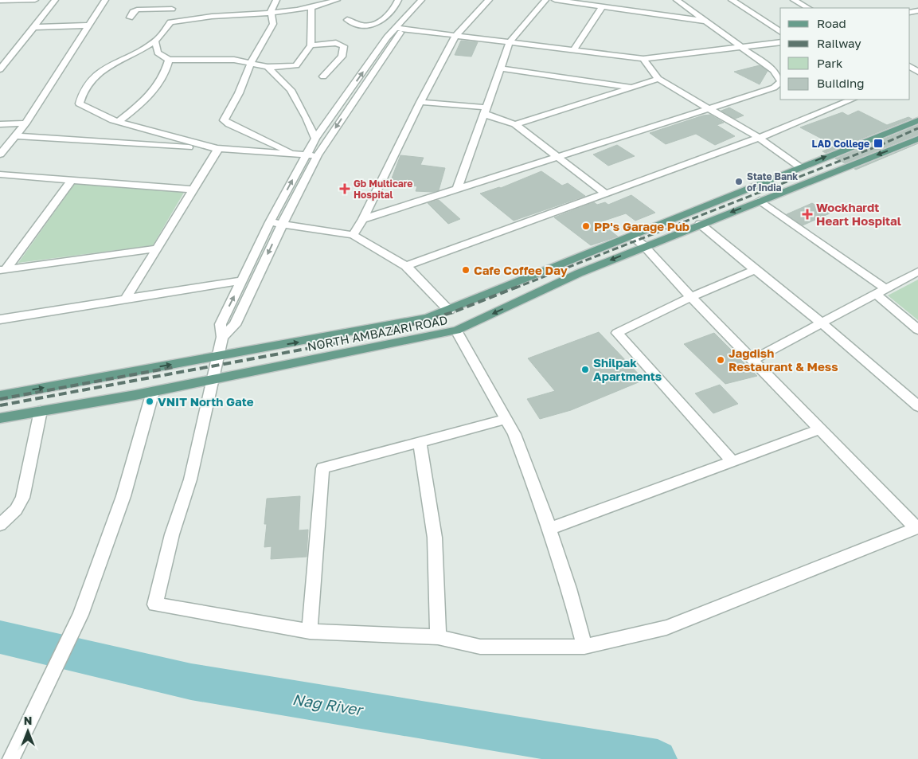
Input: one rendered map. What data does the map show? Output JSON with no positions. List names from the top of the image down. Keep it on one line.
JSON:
{"streets":{"main road":["NORTH AMBAZARI ROAD"]},"water":["Nag River"],"places":{"transit":["LAD College"],"other":["State Bank of India","PP's Garage Pub","Cafe Coffee Day","Jagdish Restaurant & Mess","Shilpak Apartments","VNIT North Gate"],"health":["Gb Multicare Hospital","Wockhardt Heart Hospital"]},"legend":["Road","Railway","Park","Building"],"north":"top"}
